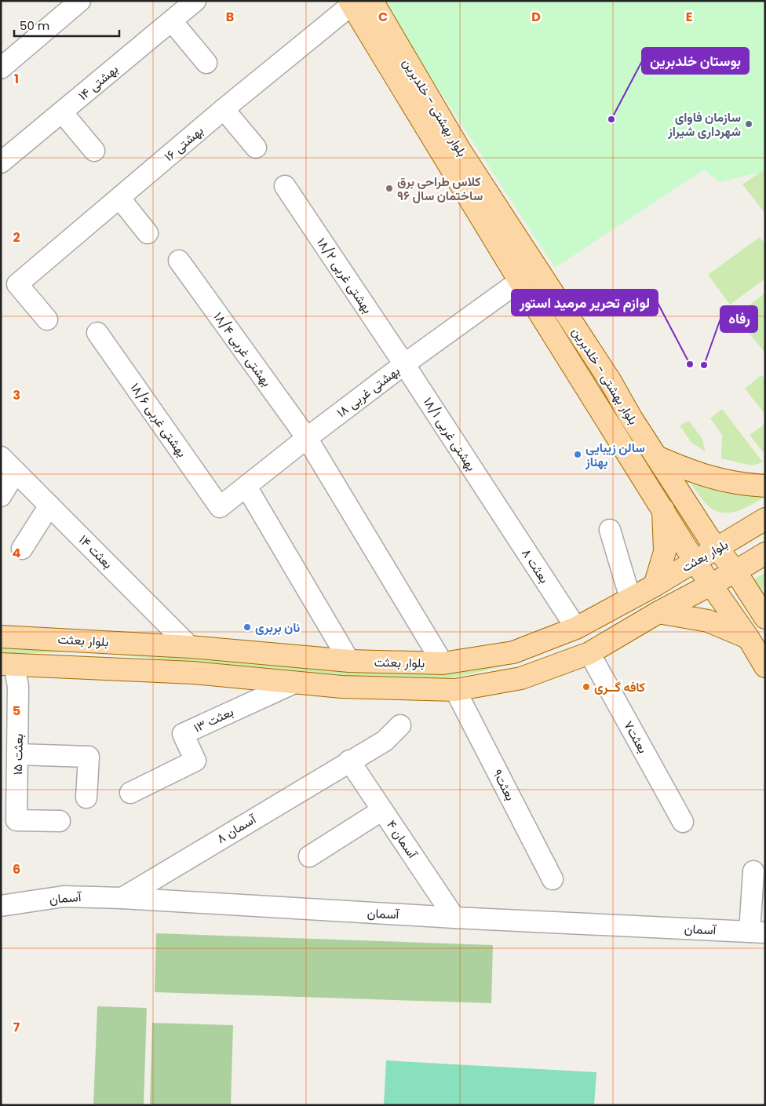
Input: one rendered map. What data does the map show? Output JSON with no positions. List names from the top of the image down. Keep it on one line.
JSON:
{"streets":{"main road":["بلوار بهشتی - خلدبرین","بلوار بعثت"],"street":["۱۴ بهشتی","۱۶ بهشتی","بهشتی غربی ۱۸/۲","بهشتی غربی ۱۸/۴","بهشتی غربی ۱۸","بهشتی غربی ۱۸/۶","بهشتی غربی ۱۸/۱","بعثت ۱۴","۸ بعثت","۱۳ بعثت","بعثت۷","بعثت ۱۵","بعثت۹","۸ آسمان","۴ آسمان","آسمان"]},"crossings":[["بلوار بهشتی - خلدبرین","۱۶ بهشتی"],["بلوار بهشتی - خلدبرین","بهشتی غربی ۱۸"],["بلوار بهشتی - خلدبرین","بلوار بعثت"],["بهشتی غربی ۱۸/۲","بهشتی غربی ۱۸"],["بهشتی غربی ۱۸/۲","بهشتی غربی ۱۸/۱"],["بهشتی غربی ۱۸/۴","بهشتی غربی ۱۸"],["بهشتی غربی ۱۸/۴","بلوار بعثت"],["بهشتی غربی ۱۸","بهشتی غربی ۱۸/۶"],["بهشتی غربی ۱۸","بهشتی غربی ۱۸/۱"],["بهشتی غربی ۱۸/۱","۸ بعثت"],["بعثت ۱۴","بلوار بعثت"],["بلوار بعثت","۸ بعثت"],["بلوار بعثت","۱۳ بعثت"],["بلوار بعثت","بعثت۷"],["بلوار بعثت","بعثت ۱۵"],["بلوار بعثت","بعثت۹"],["۸ آسمان","۴ آسمان"],["۸ آسمان","آسمان"],["۴ آسمان","آسمان"]],"places":["بوستان خلدبرین","سازمان فاوای شهرداری شیراز","کلاس طراحی برق ساختمان سال ۹۶","لوازم تحریر مرمید استور","رفاه","سالن زیبایی بهناز","نان بربری","کافه گــری"],"scale_bar":"50 m","grid":{"columns":["B","C","D","E"],"rows":["1","2","3","4","5","6","7"]}}
